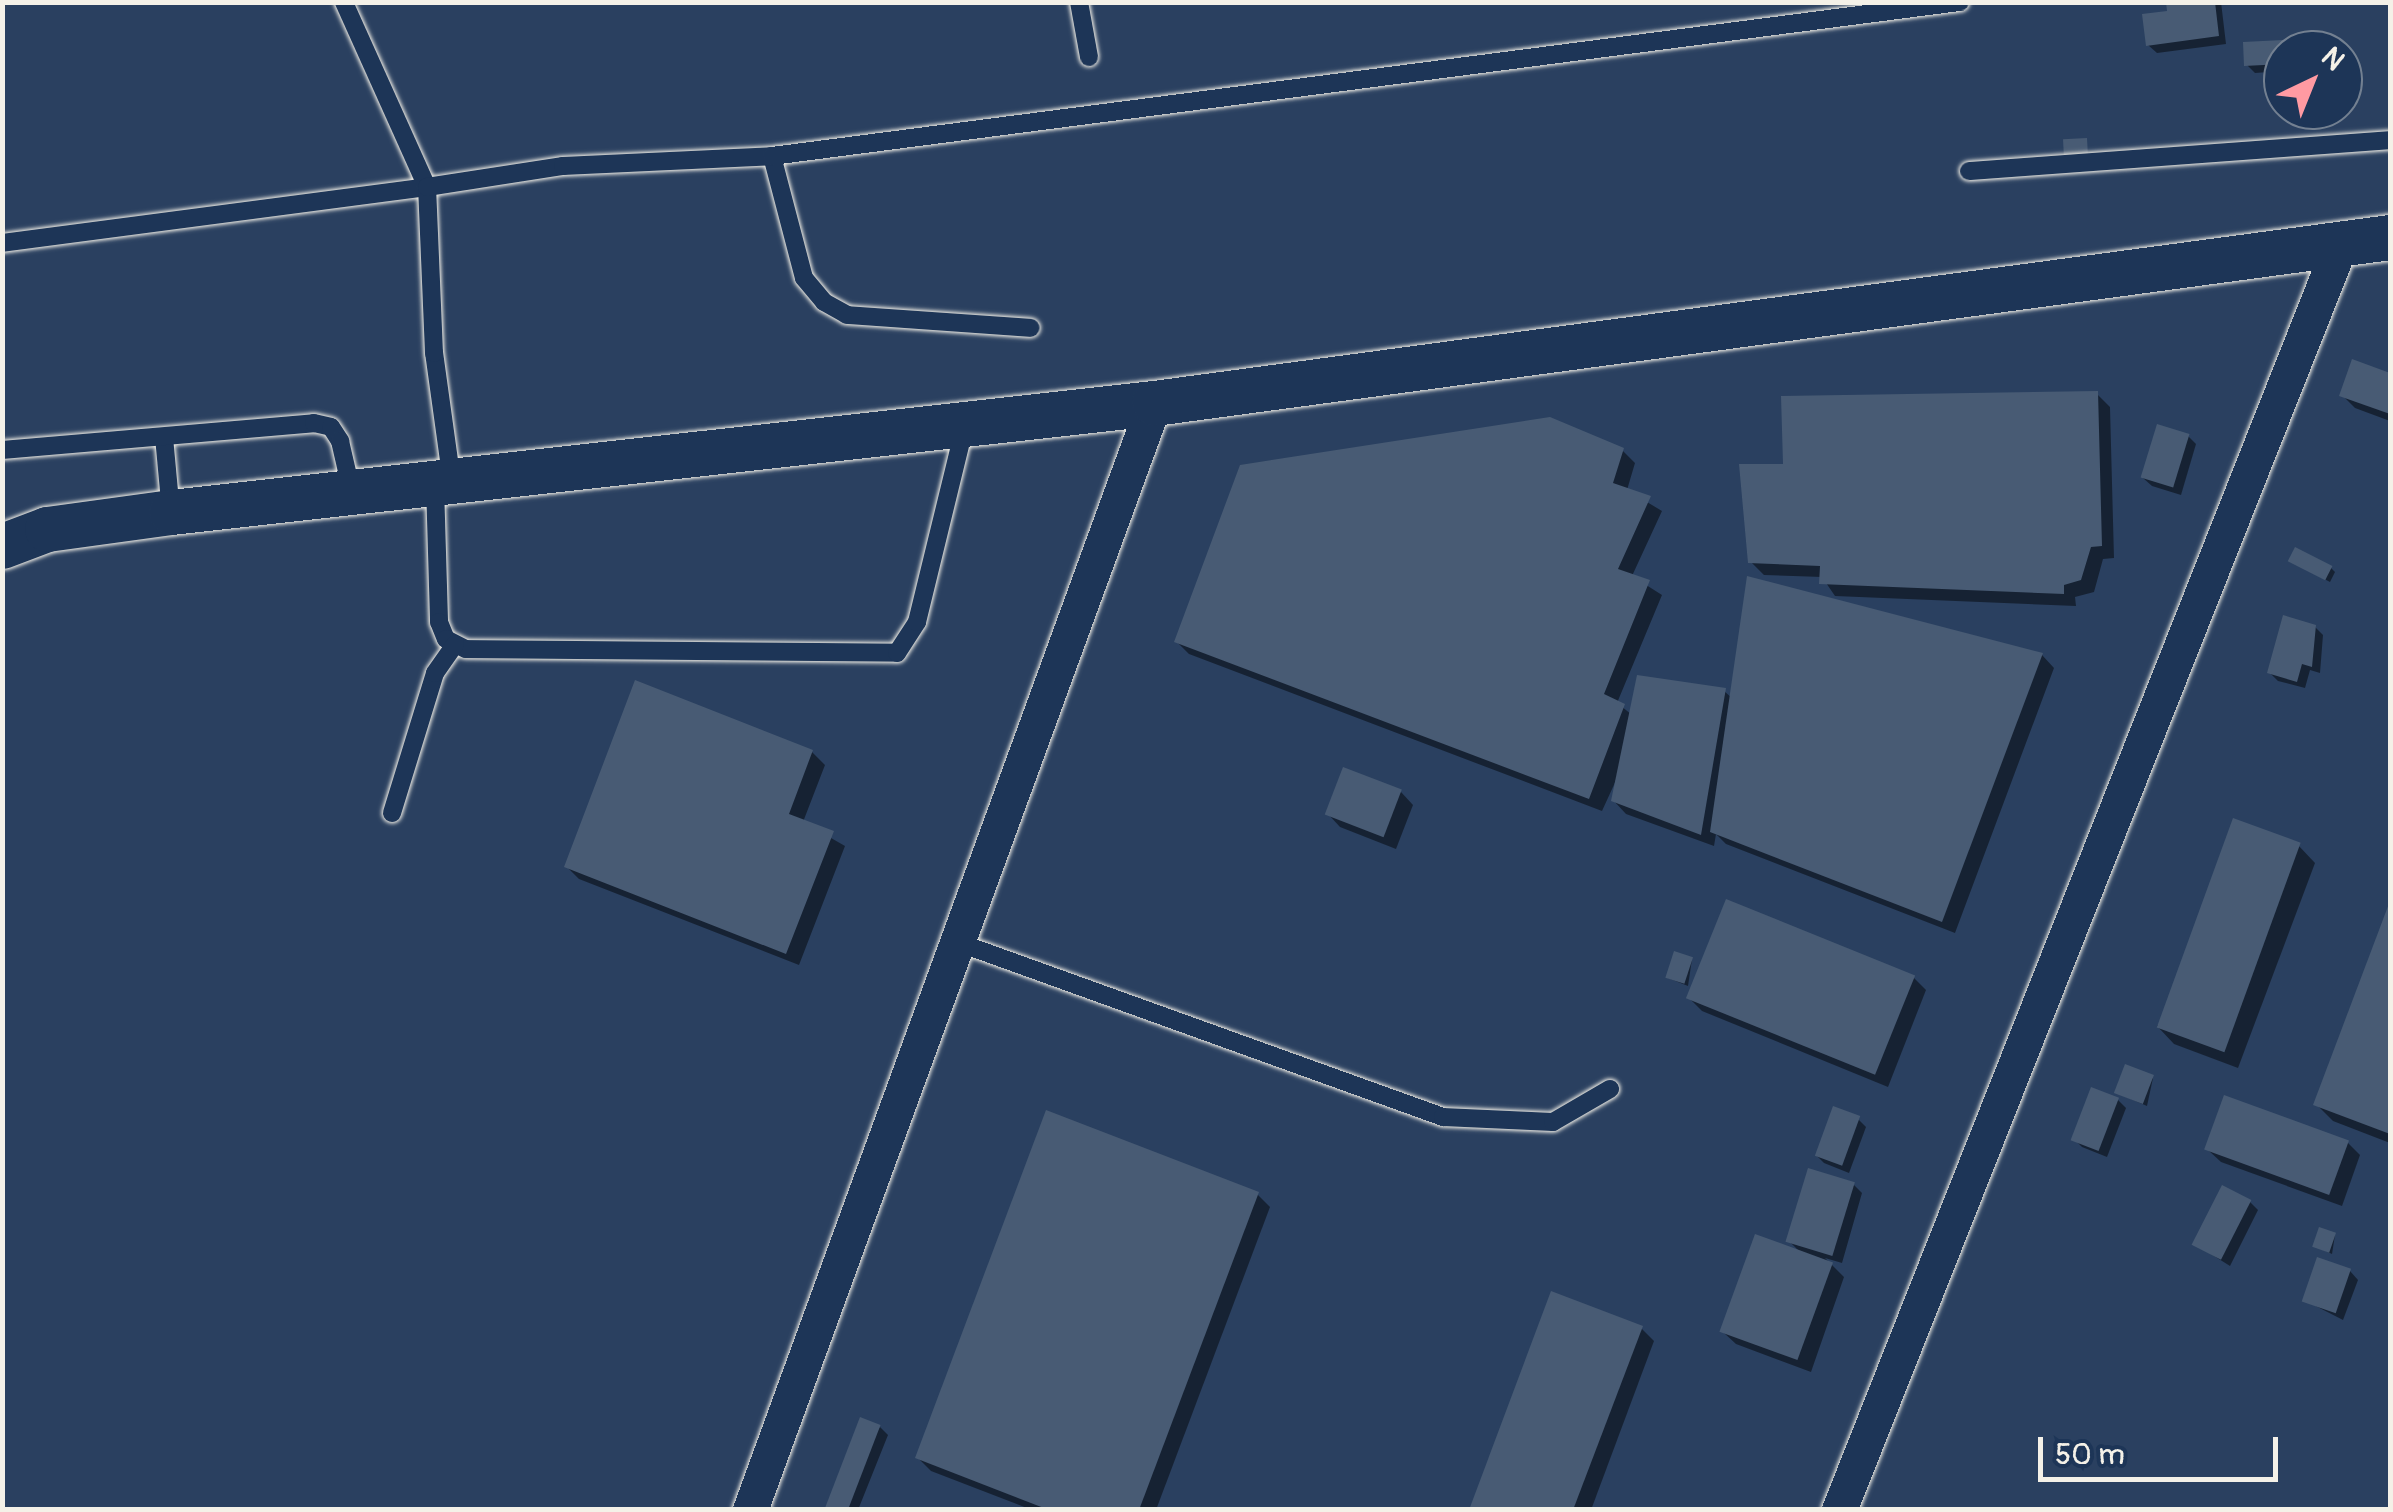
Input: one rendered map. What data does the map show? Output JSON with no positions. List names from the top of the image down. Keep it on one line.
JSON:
{"scale_bar":"50 m","north":"top right"}
